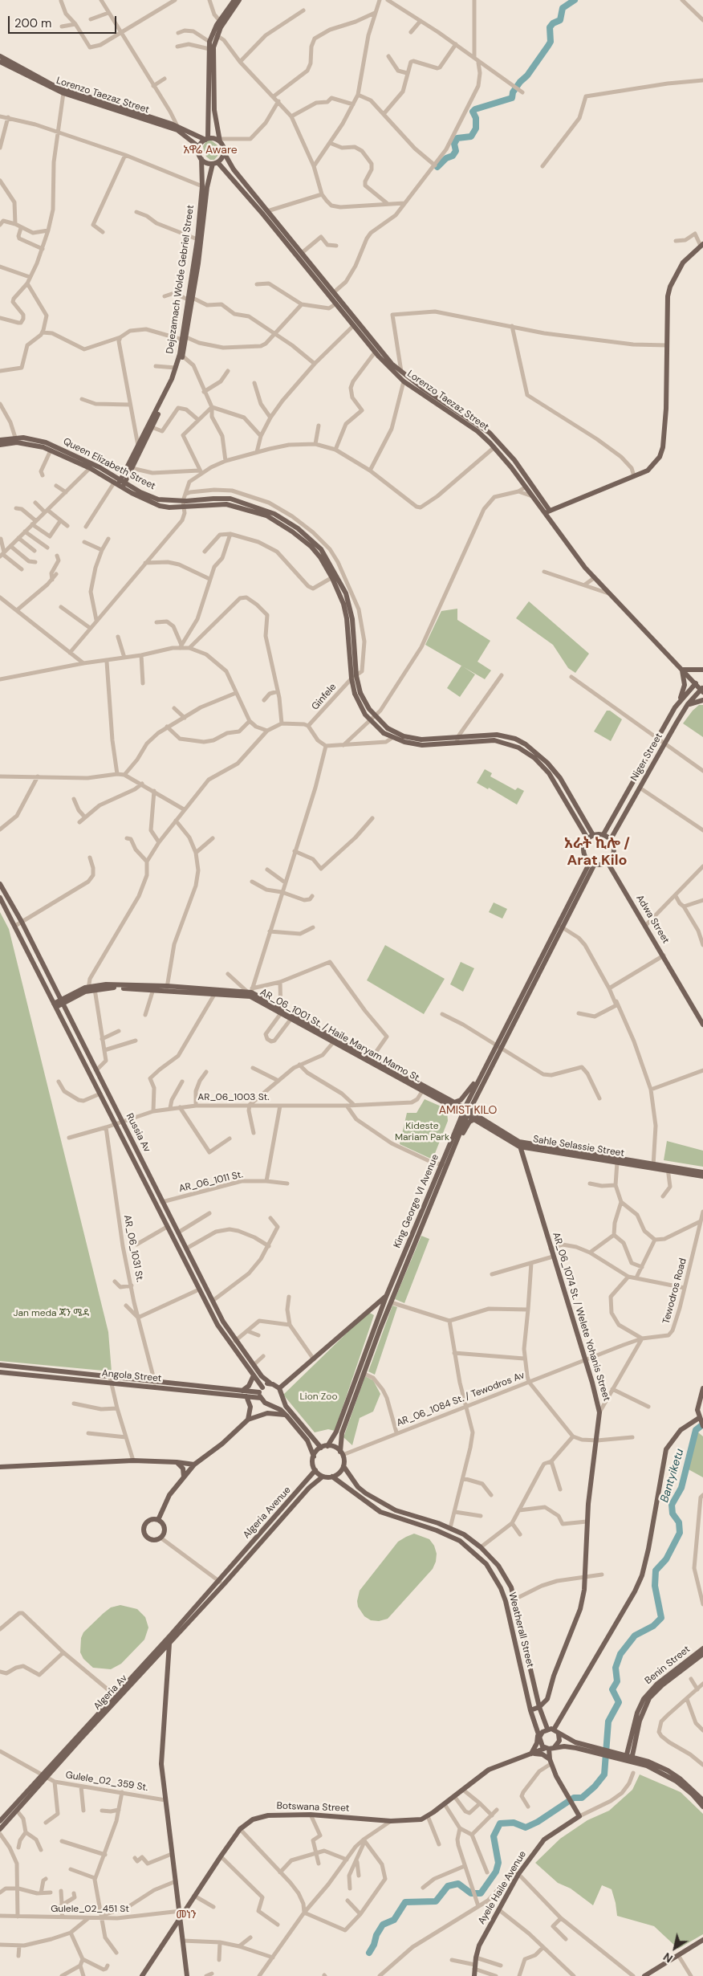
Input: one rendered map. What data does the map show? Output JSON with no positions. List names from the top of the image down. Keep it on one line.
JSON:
{"streets":{"main road":["Lorenzo Taezaz Street","Dejezamach Wolde Gebriel Street","Queen Elizabeth Street","Niger Street","Adwa Street","AR_06_1001 St. / Haile Maryam Mamo St.","Russia Av","Sahle Selassie Street","King George VI Avenue","AR_06_1074 St. / Welete Yohanis Street","Angola Street","Algeria Avenue","Weatherall Street","Benin Street","Algeria Av","Botswana Street","Ayele Haile Avenue"],"street":["Ginfele","AR_06_1003 St.","AR_06_1011 St.","AR_06_1031 St.","Tewodros Road","AR_06_1084 St. / Tewodros Av","Gulele_02_359 St.","Gulele_02_451 St"]},"crossings":[["Lorenzo Taezaz Street","Dejezamach Wolde Gebriel Street"],["Lorenzo Taezaz Street","Niger Street"],["Dejezamach Wolde Gebriel Street","Queen Elizabeth Street"],["Queen Elizabeth Street","Ginfele"],["Queen Elizabeth Street","Niger Street"],["Queen Elizabeth Street","Adwa Street"],["Queen Elizabeth Street","King George VI Avenue"],["Niger Street","Adwa Street"],["Niger Street","King George VI Avenue"],["Adwa Street","King George VI Avenue"],["AR_06_1001 St. / Haile Maryam Mamo St.","AR_06_1003 St."],["AR_06_1001 St. / Haile Maryam Mamo St.","Russia Av"],["AR_06_1001 St. / Haile Maryam Mamo St.","Sahle Selassie Street"],["AR_06_1001 St. / Haile Maryam Mamo St.","King George VI Avenue"],["AR_06_1003 St.","Russia Av"],["Russia Av","AR_06_1011 St."],["Russia Av","Angola Street"],["Sahle Selassie Street","King George VI Avenue"],["Sahle Selassie Street","AR_06_1074 St. / Welete Yohanis Street"],["King George VI Avenue","AR_06_1084 St. / Tewodros Av"],["King George VI Avenue","Algeria Avenue"],["King George VI Avenue","Weatherall Street"],["Tewodros Road","AR_06_1074 St. / Welete Yohanis Street"],["Tewodros Road","AR_06_1084 St. / Tewodros Av"],["AR_06_1074 St. / Welete Yohanis Street","AR_06_1084 St. / Tewodros Av"],["AR_06_1084 St. / Tewodros Av","Algeria Avenue"],["AR_06_1084 St. / Tewodros Av","Weatherall Street"],["Algeria Avenue","Weatherall Street"],["Algeria Avenue","Algeria Av"],["Weatherall Street","Botswana Street"],["Algeria Av","Gulele_02_359 St."],["Botswana Street","Gulele_02_451 St"]],"districts":["አዋሬ Aware","አራት ኪሎ / Arat Kilo","AMIST KILO","መነን"],"water":["Bantyiketu"],"parks":["Kideste Mariam Park","Jan meda ጃን ሜዳ","Lion Zoo"],"scale_bar":"200 m","north":"bottom left"}
